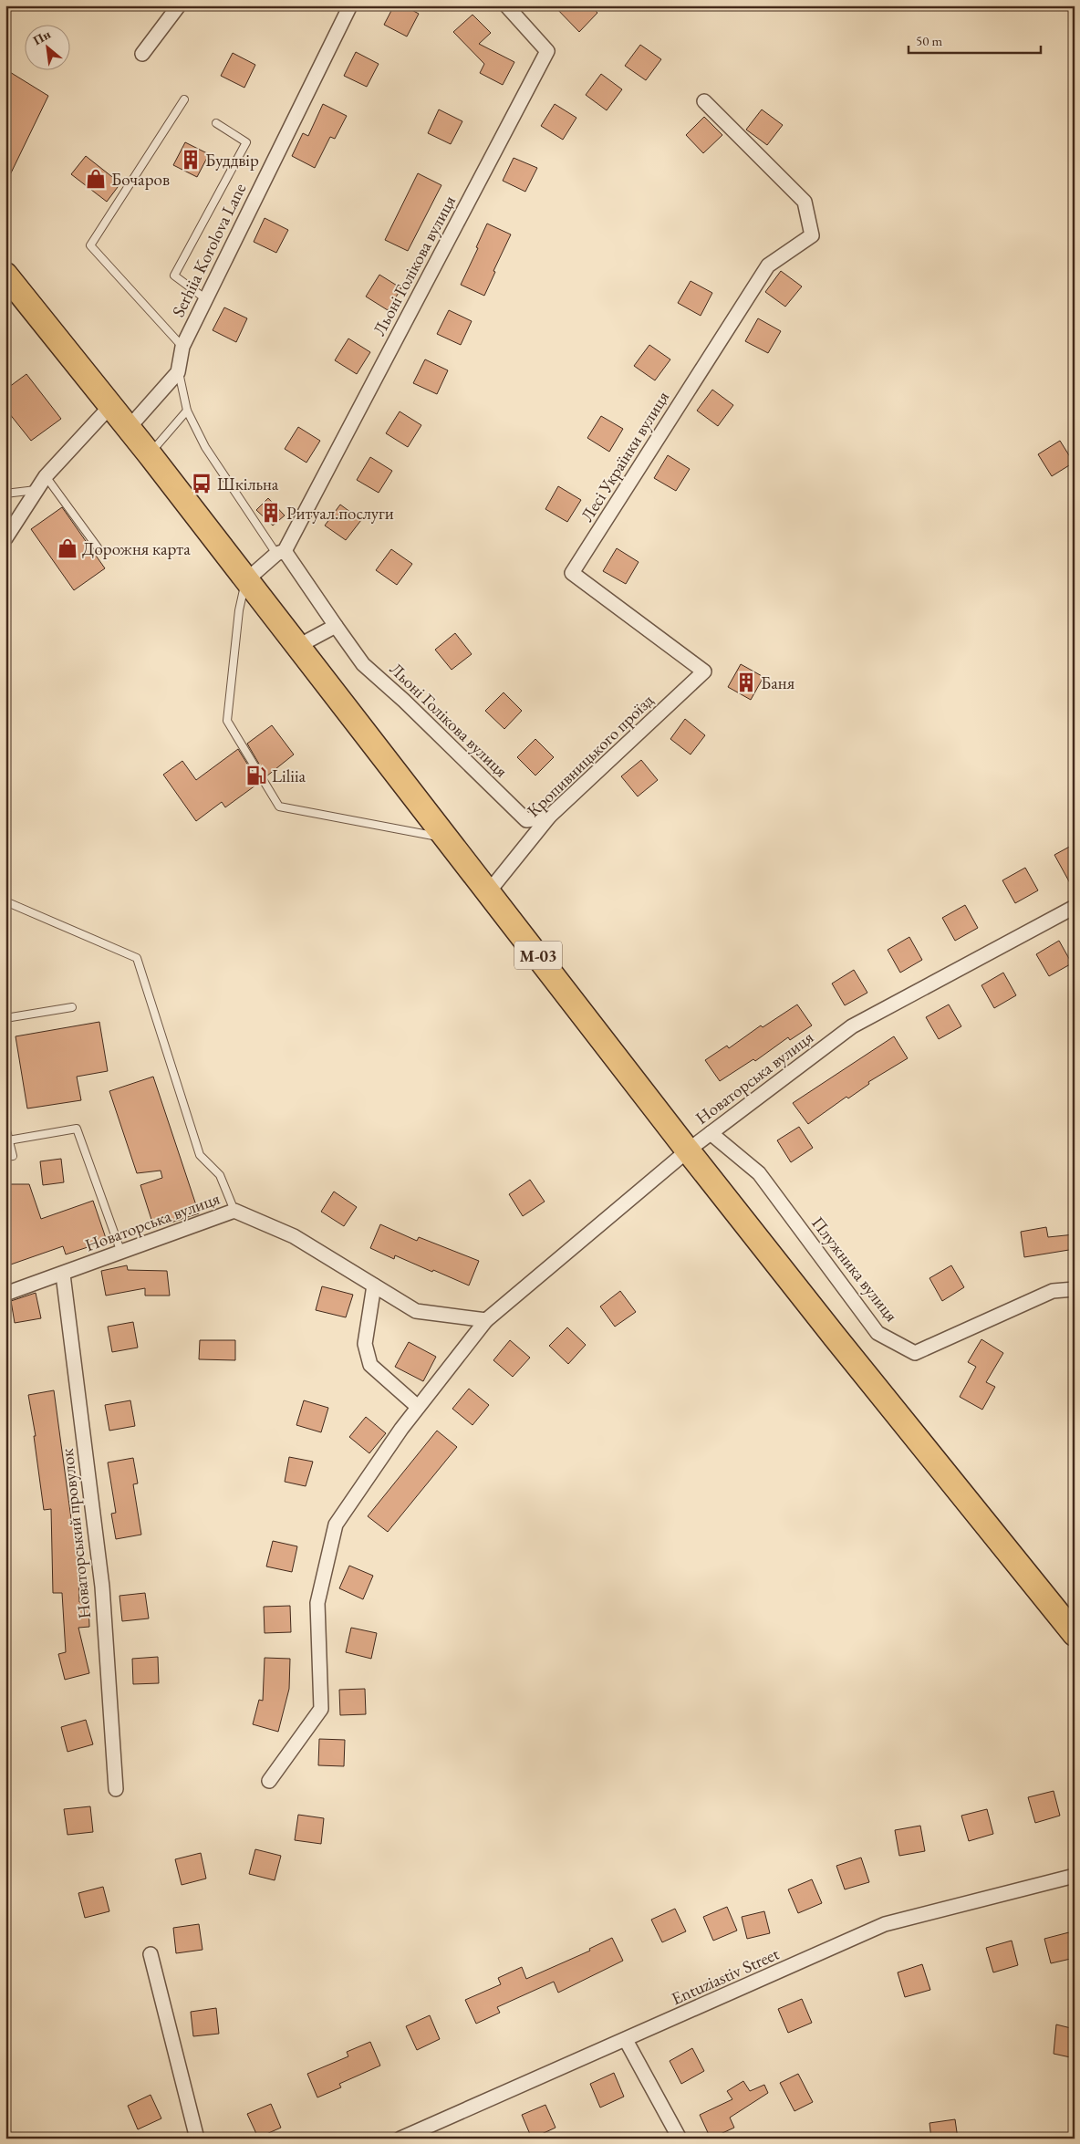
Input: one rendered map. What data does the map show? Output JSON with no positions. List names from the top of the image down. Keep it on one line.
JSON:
{"streets":{"highway":["М-03"],"street":["Serhiia Korolova Lane","Льоні Голікова вулиця","Лесі Українки вулиця","Кропивницького проїзд","Новаторська вулиця","Плужника вулиця","Новаторський провулок","Entuziastiv Street"]},"crossings":[["Льоні Голікова вулиця","Кропивницького проїзд"],["Льоні Голікова вулиця","М-03"],["Лесі Українки вулиця","Кропивницького проїзд"],["Кропивницького проїзд","М-03"],["М-03","Новаторська вулиця"],["Новаторська вулиця","Плужника вулиця"],["Новаторська вулиця","Новаторський провулок"]],"places":{"building":["Буддвір","Ритуал.послуги","Баня"],"shop":["Бочаров","Дорожня карта"],"bus stop":["Шкільна"],"fuel station":["Liliia"]},"scale_bar":"50 m","north":"top left"}
